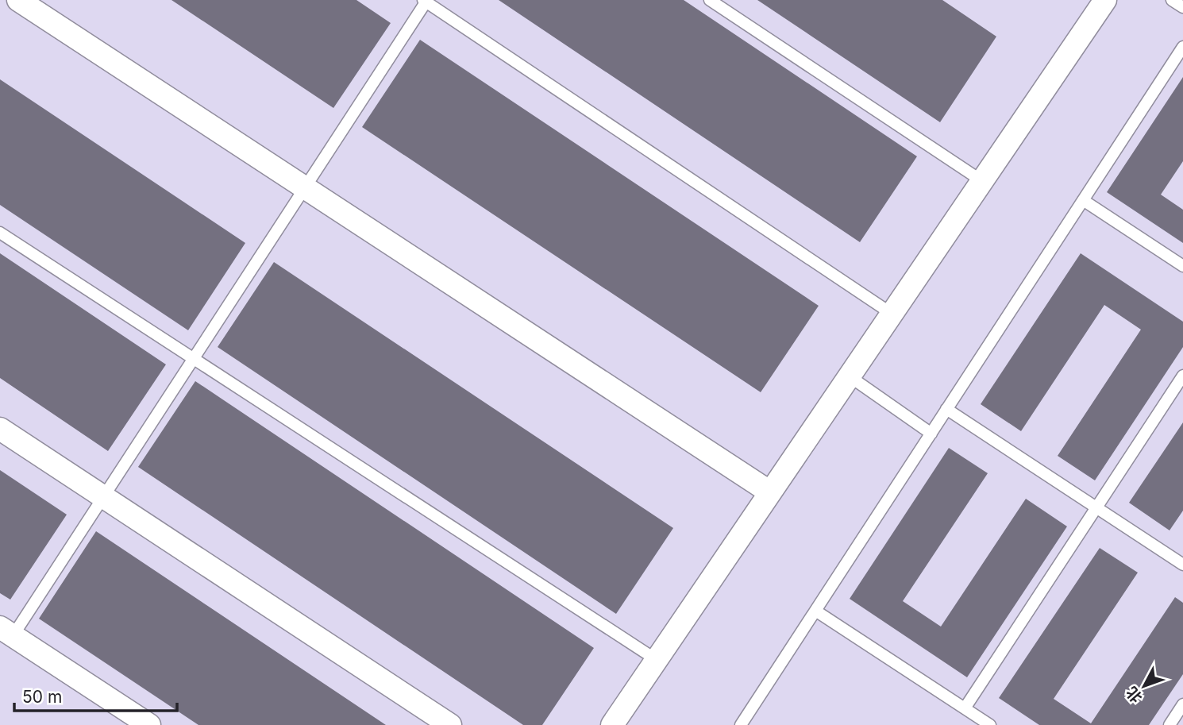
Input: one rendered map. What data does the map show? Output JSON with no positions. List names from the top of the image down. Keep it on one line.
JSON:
{"scale_bar":"50 m","north":"bottom left"}
